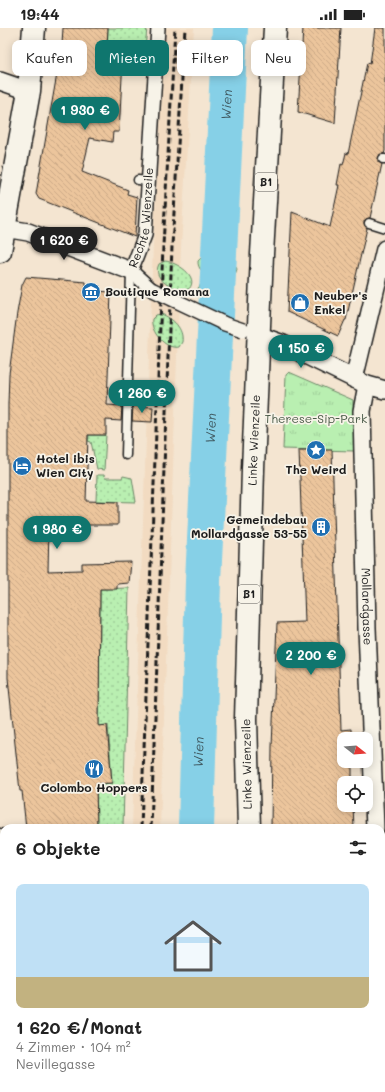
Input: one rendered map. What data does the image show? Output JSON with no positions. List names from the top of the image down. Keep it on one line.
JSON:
{"streets":{"main road":["B1","Linke Wienzeile"],"street":["Rechte Wienzeile","Mollardgasse"]},"water":["Wien"],"parks":["Therese-Sip-Park"],"places":{"museum":["Boutique Romana"],"shop":["Neuber's Enkel"],"place":["The Weird"],"hotel":["Hotel ibis Wien City"],"building":["Gemeindebau Mollardgasse 53-55"],"restaurant":["Colombo Hoppers"]},"north":"right","page":{"status":"19:44","chip":["Kaufen","Mieten","Filter","Neu"],"price":["1 930 €","1 620 €","1 150 €","1 260 €","1 980 €","2 200 €"],"heading":"6 Objekte","list":[{"name":"1 620 €/Monat","note":"4 Zimmer · 104 m² · Nevillegasse"}]}}
